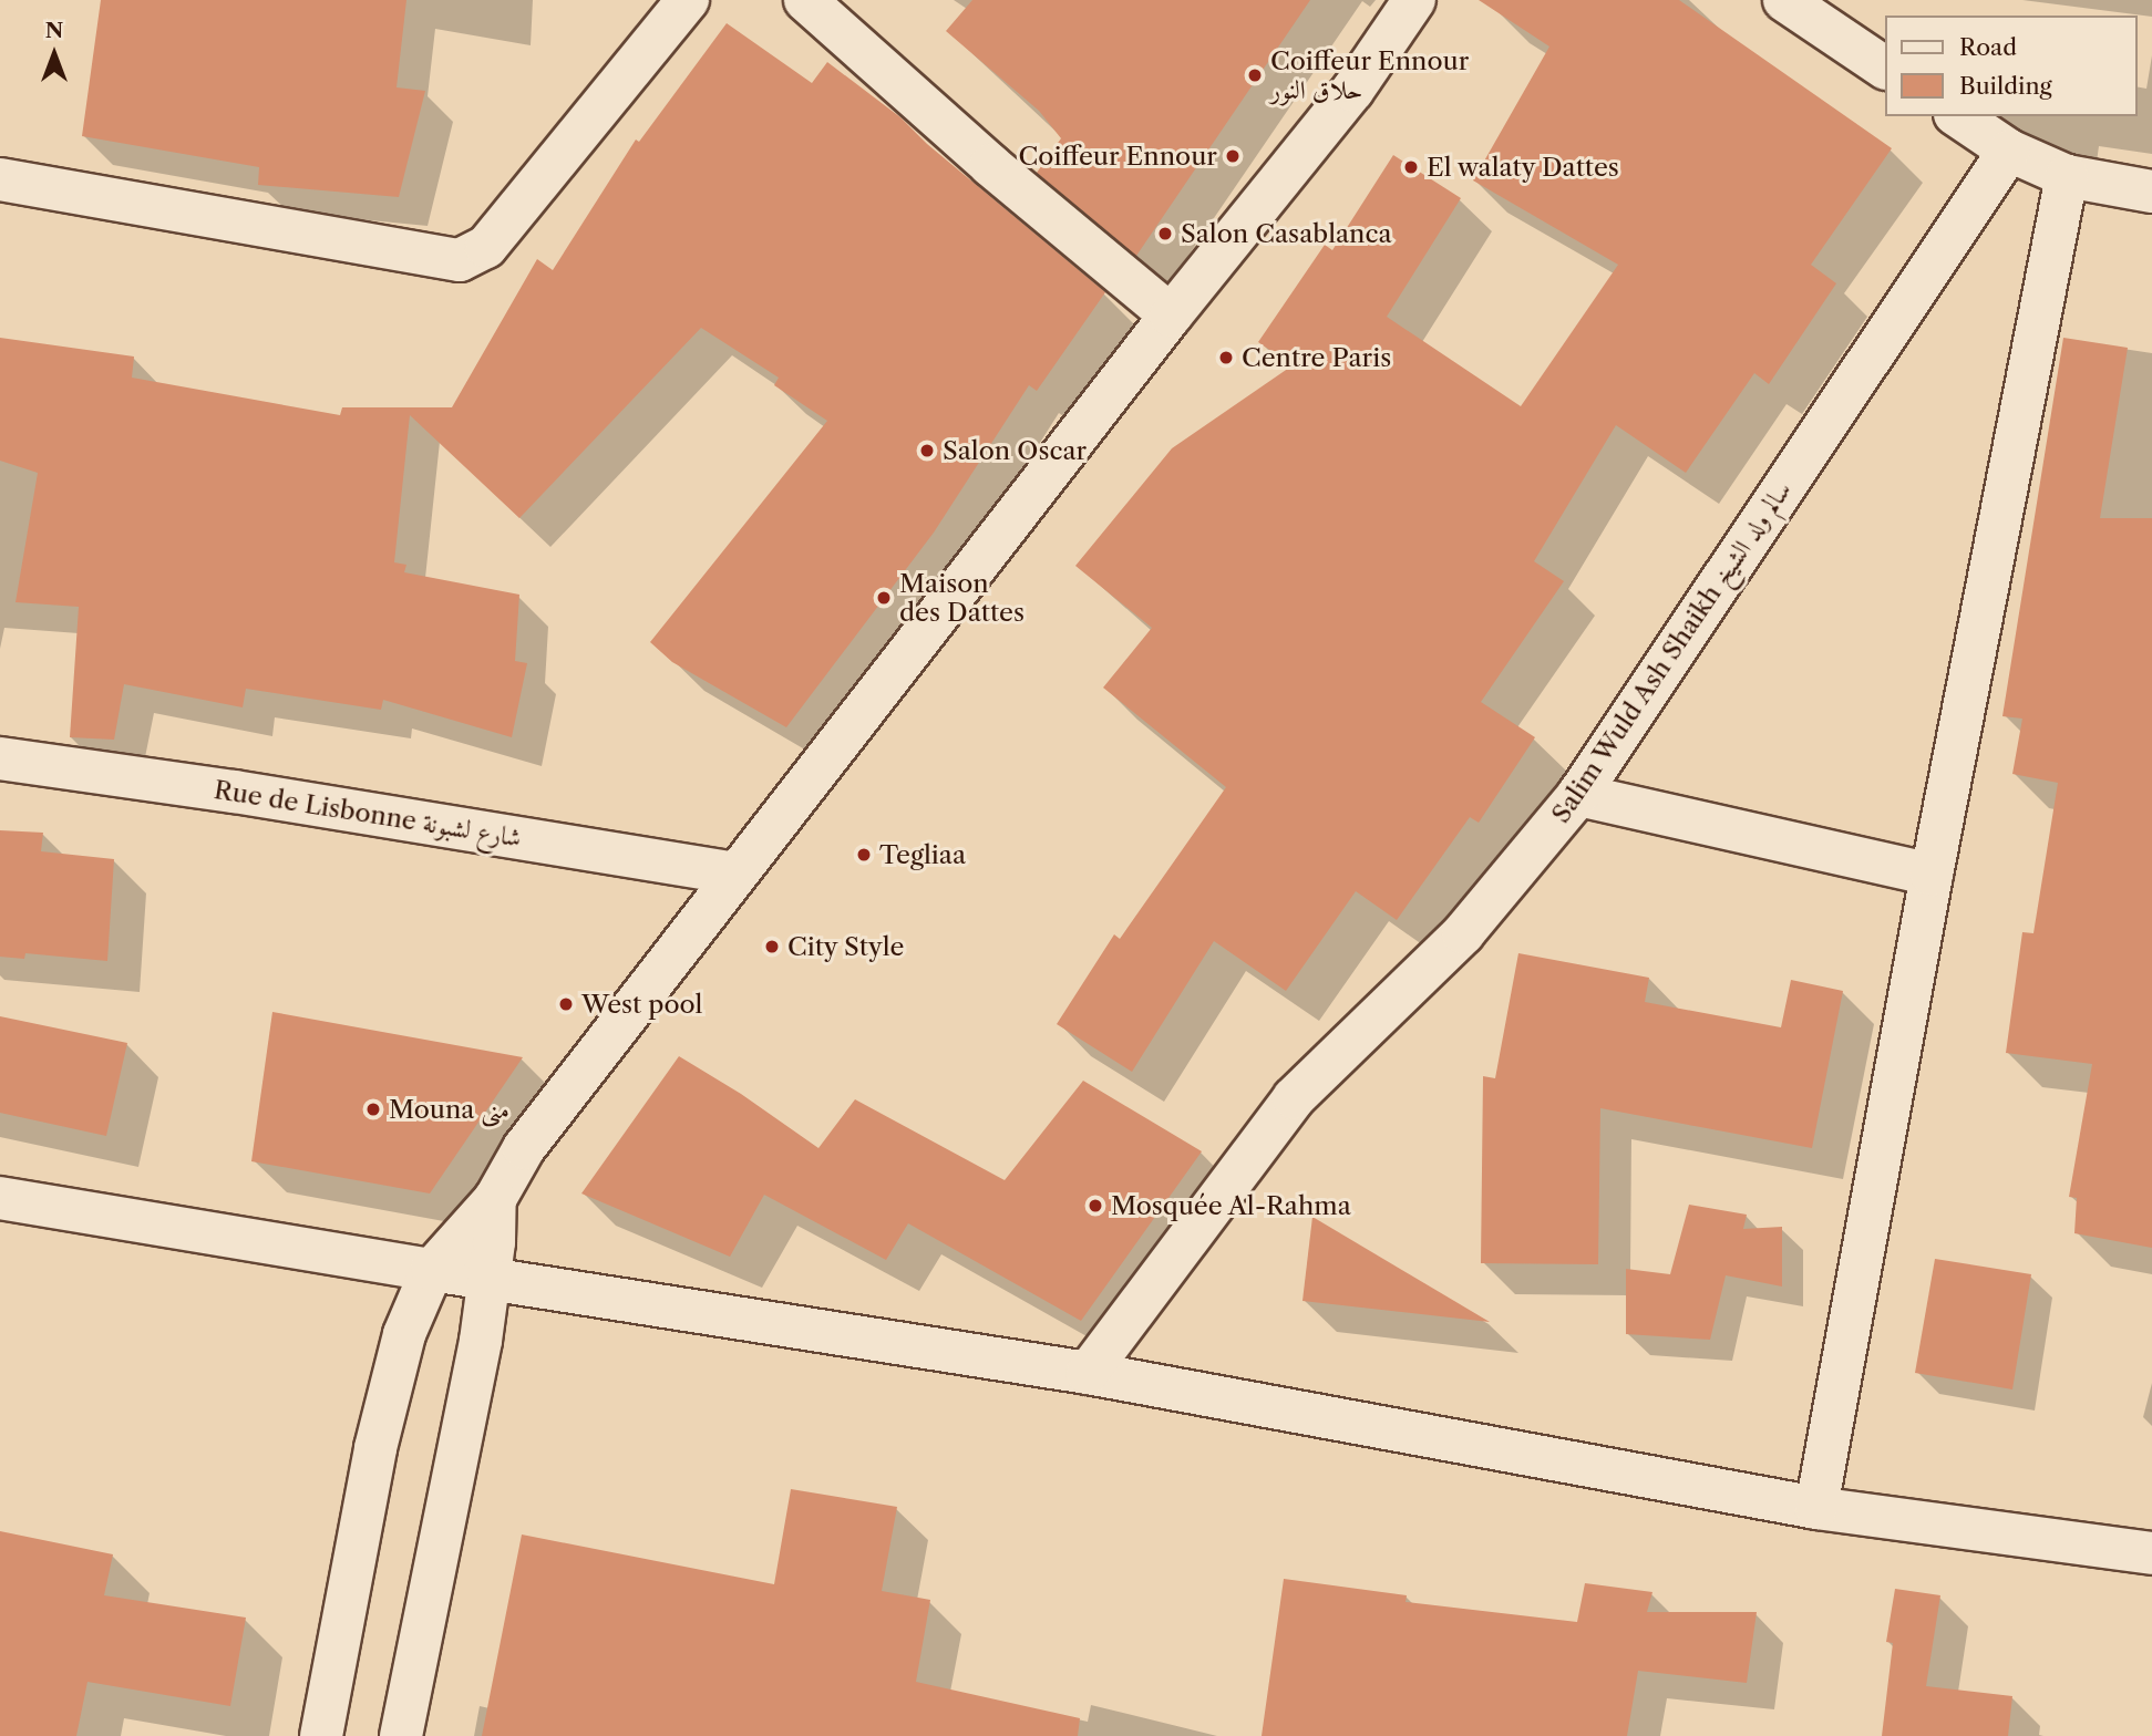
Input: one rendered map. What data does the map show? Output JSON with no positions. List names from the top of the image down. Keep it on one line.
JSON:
{"streets":{"street":["Salim Wuld Ash Shaikh سالم ولد الشيخ","Rue de Lisbonne شارع لشبونة"]},"places":["Coiffeur Ennour حلاق النور","Coiffeur Ennour","El walaty Dattes","Salon Casablanca","Centre Paris","Salon Oscar","Maison des Dattes","Tegliaa","City Style","West pool","Mouna منى","Mosquée Al-Rahma"],"legend":["Road","Building"],"north":"top"}
